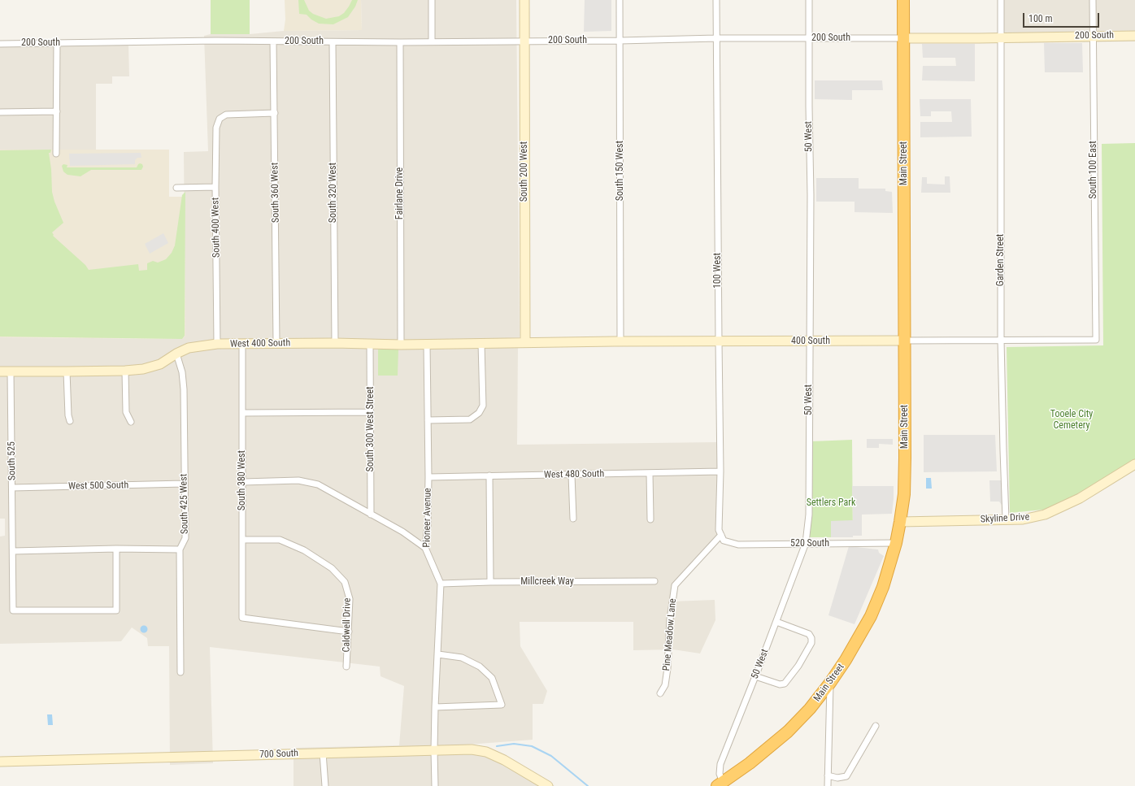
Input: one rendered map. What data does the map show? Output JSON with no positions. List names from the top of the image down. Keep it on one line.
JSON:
{"streets":{"highway":["Main Street"],"street":["200 South","50 West","South 100 East","South 150 West","South 200 West","South 360 West","South 320 West","Fairlane Drive","South 400 West","Garden Street","100 West","400 South","West 400 South","South 300 West Street","South 525","West 480 South","South 380 West","West 500 South","South 425 West","Pioneer Avenue","Skyline Drive","520 South","Millcreek Way","Caldwell Drive","Pine Meadow Lane","700 South"]},"crossings":[["200 South","50 West"],["200 South","Main Street"],["200 South","South 100 East"],["200 South","South 150 West"],["200 South","South 200 West"],["200 South","South 360 West"],["200 South","South 320 West"],["200 South","Fairlane Drive"],["200 South","Garden Street"],["200 South","100 West"],["50 West","Main Street"],["50 West","400 South"],["50 West","520 South"],["Main Street","400 South"],["Main Street","Skyline Drive"],["Main Street","520 South"],["South 100 East","400 South"],["South 150 West","400 South"],["South 200 West","400 South"],["South 200 West","West 400 South"],["South 360 West","South 400 West"],["South 360 West","West 400 South"],["South 320 West","West 400 South"],["Fairlane Drive","West 400 South"],["South 400 West","West 400 South"],["Garden Street","400 South"],["Garden Street","Skyline Drive"],["100 West","400 South"],["100 West","West 480 South"],["100 West","520 South"],["100 West","Pine Meadow Lane"],["400 South","West 400 South"],["West 400 South","South 300 West Street"],["West 400 South","South 525"],["West 400 South","South 380 West"],["West 400 South","South 425 West"],["West 400 South","Pioneer Avenue"],["South 525","West 500 South"],["West 480 South","Pioneer Avenue"],["South 380 West","Caldwell Drive"],["West 500 South","South 425 West"],["Pioneer Avenue","Millcreek Way"],["Pioneer Avenue","700 South"]],"parks":["Tooele City Cemetery","Settlers Park"],"scale_bar":"100 m"}
